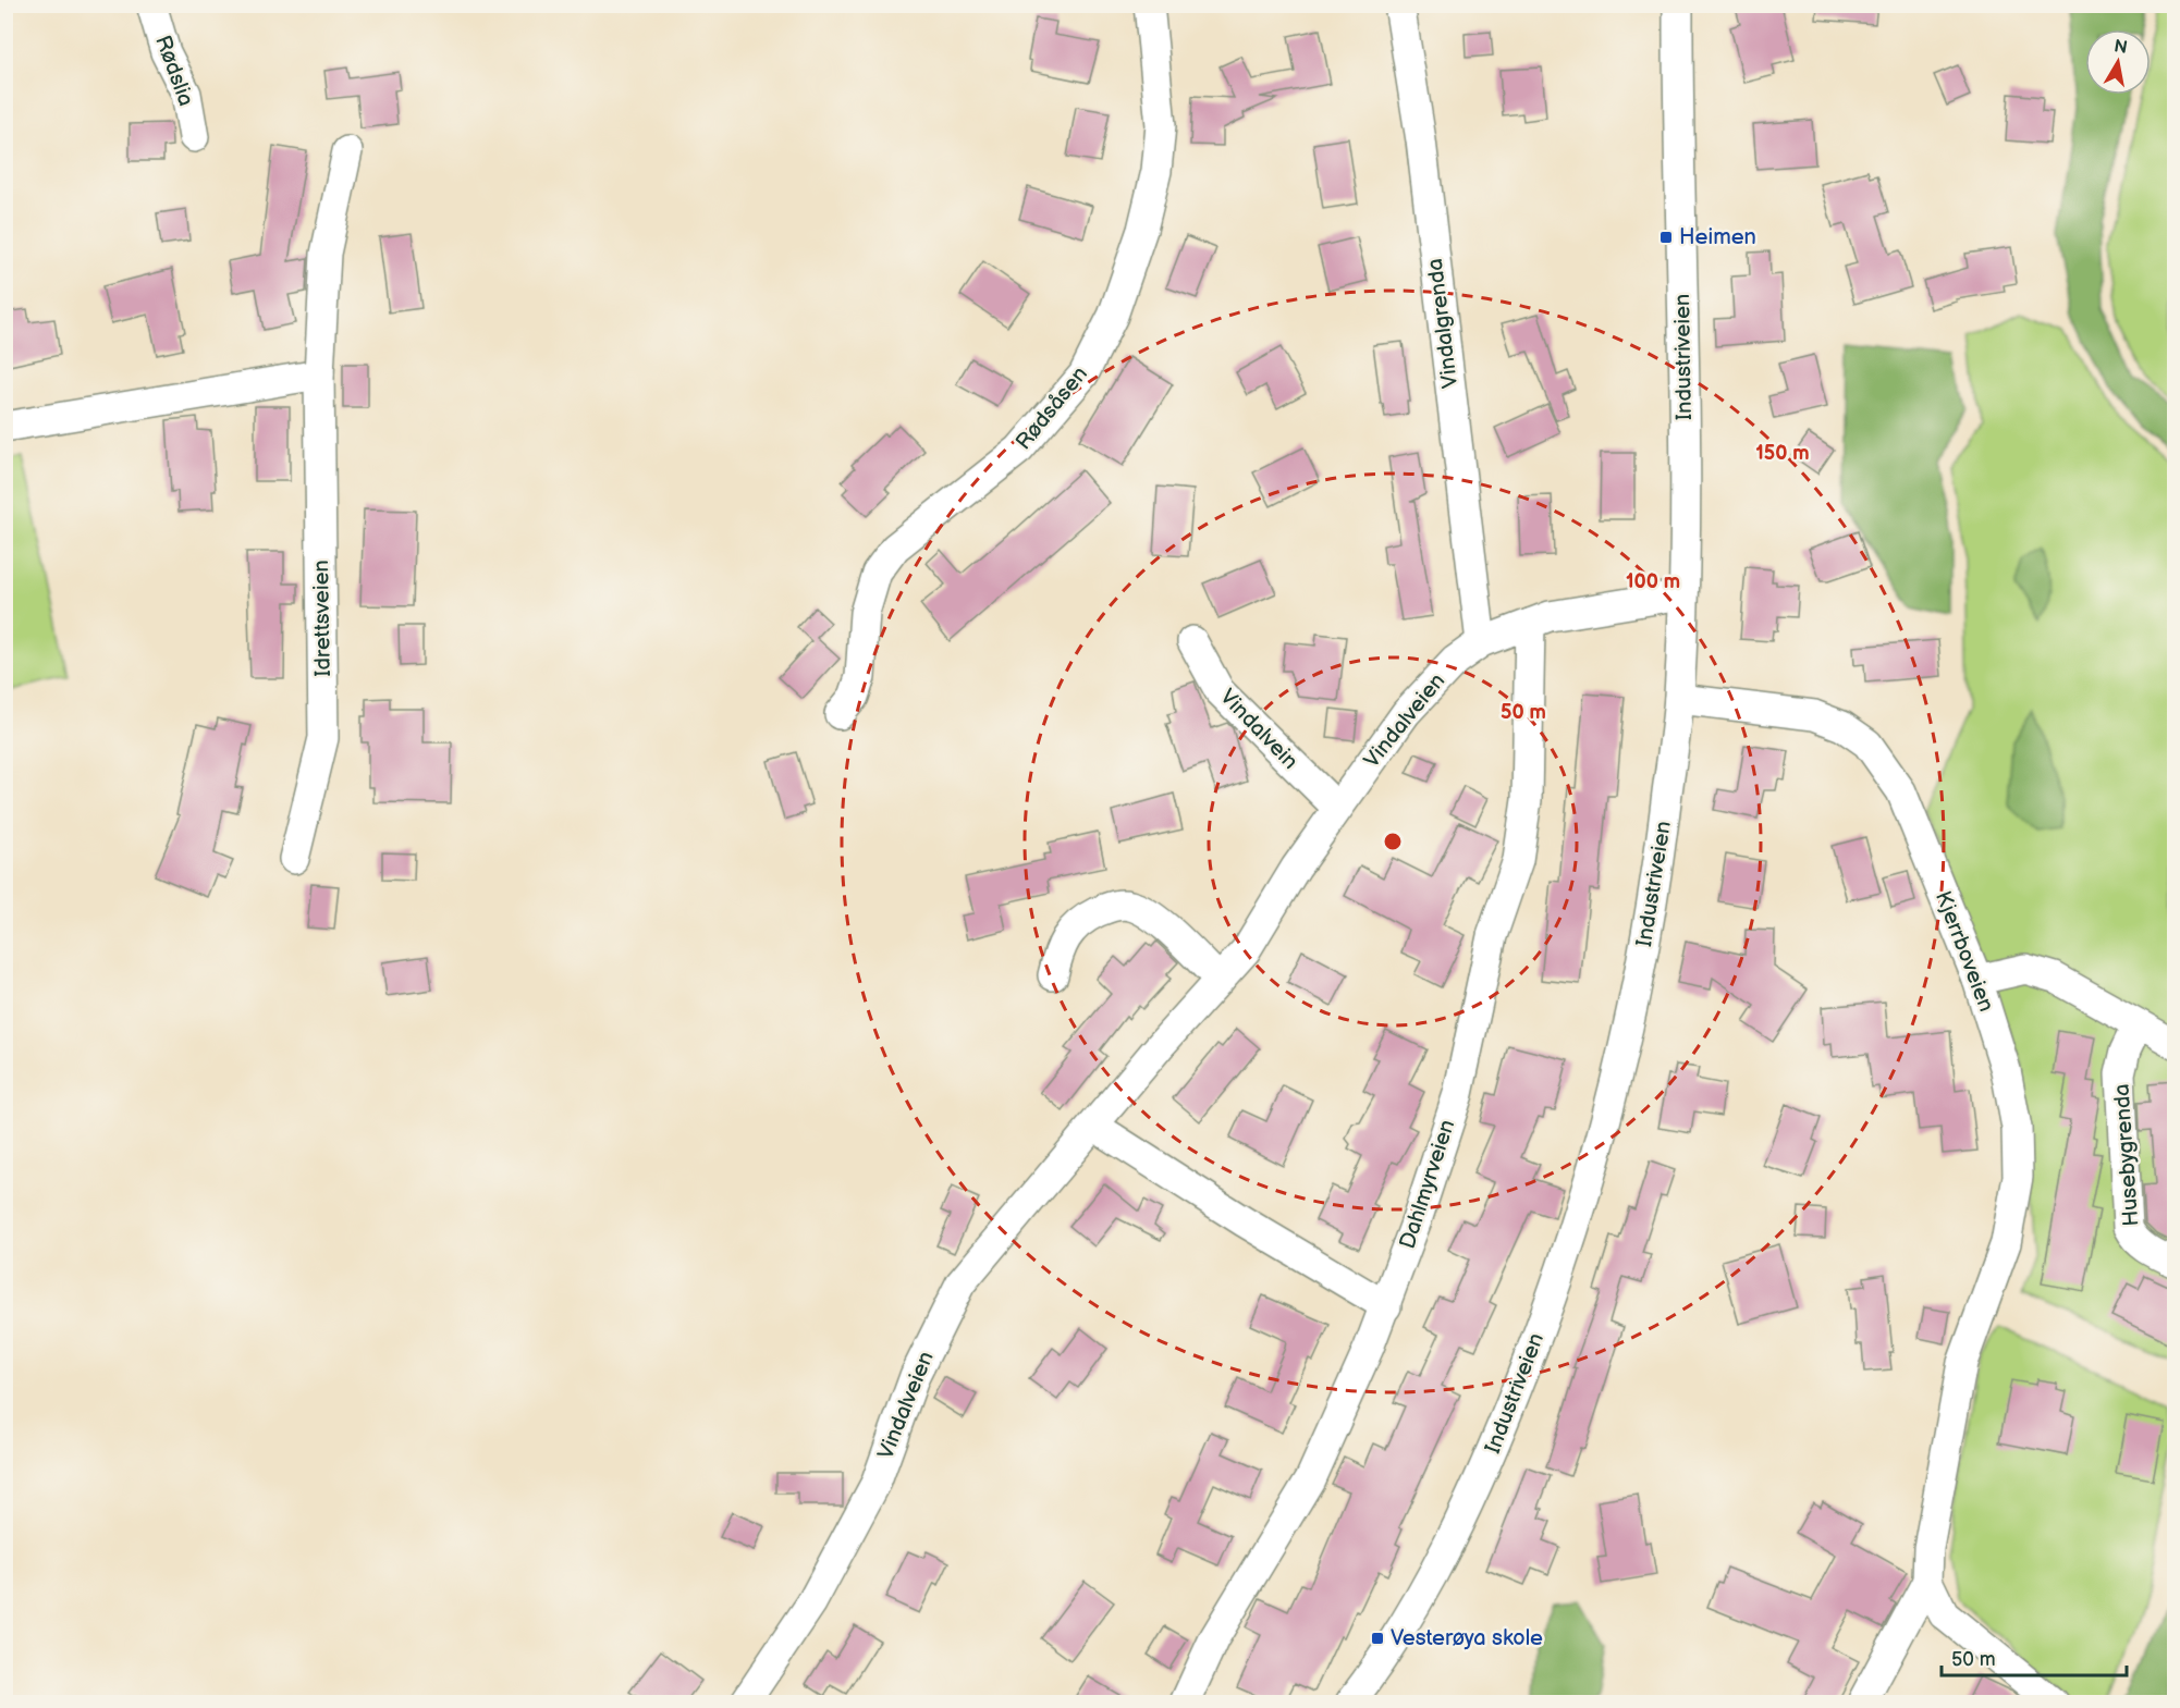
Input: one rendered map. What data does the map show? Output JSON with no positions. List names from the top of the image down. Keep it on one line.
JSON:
{"streets":{"street":["Rødslia","Vindalgrenda","Industriveien","Rødsåsen","Idrettsveien","Vindalveien","Vindalvein","Kjerrboveien","Husebygrenda","Dahlmyrveien"]},"crossings":[["Vindalgrenda","Vindalveien"],["Industriveien","Vindalveien"],["Industriveien","Kjerrboveien"],["Vindalveien","Vindalvein"],["Vindalveien","Dahlmyrveien"]],"places":{"transit":["Heimen","Vesterøya skole"]},"scale_bar":"50 m","north":"top","rings":["150 m","100 m","50 m"]}
